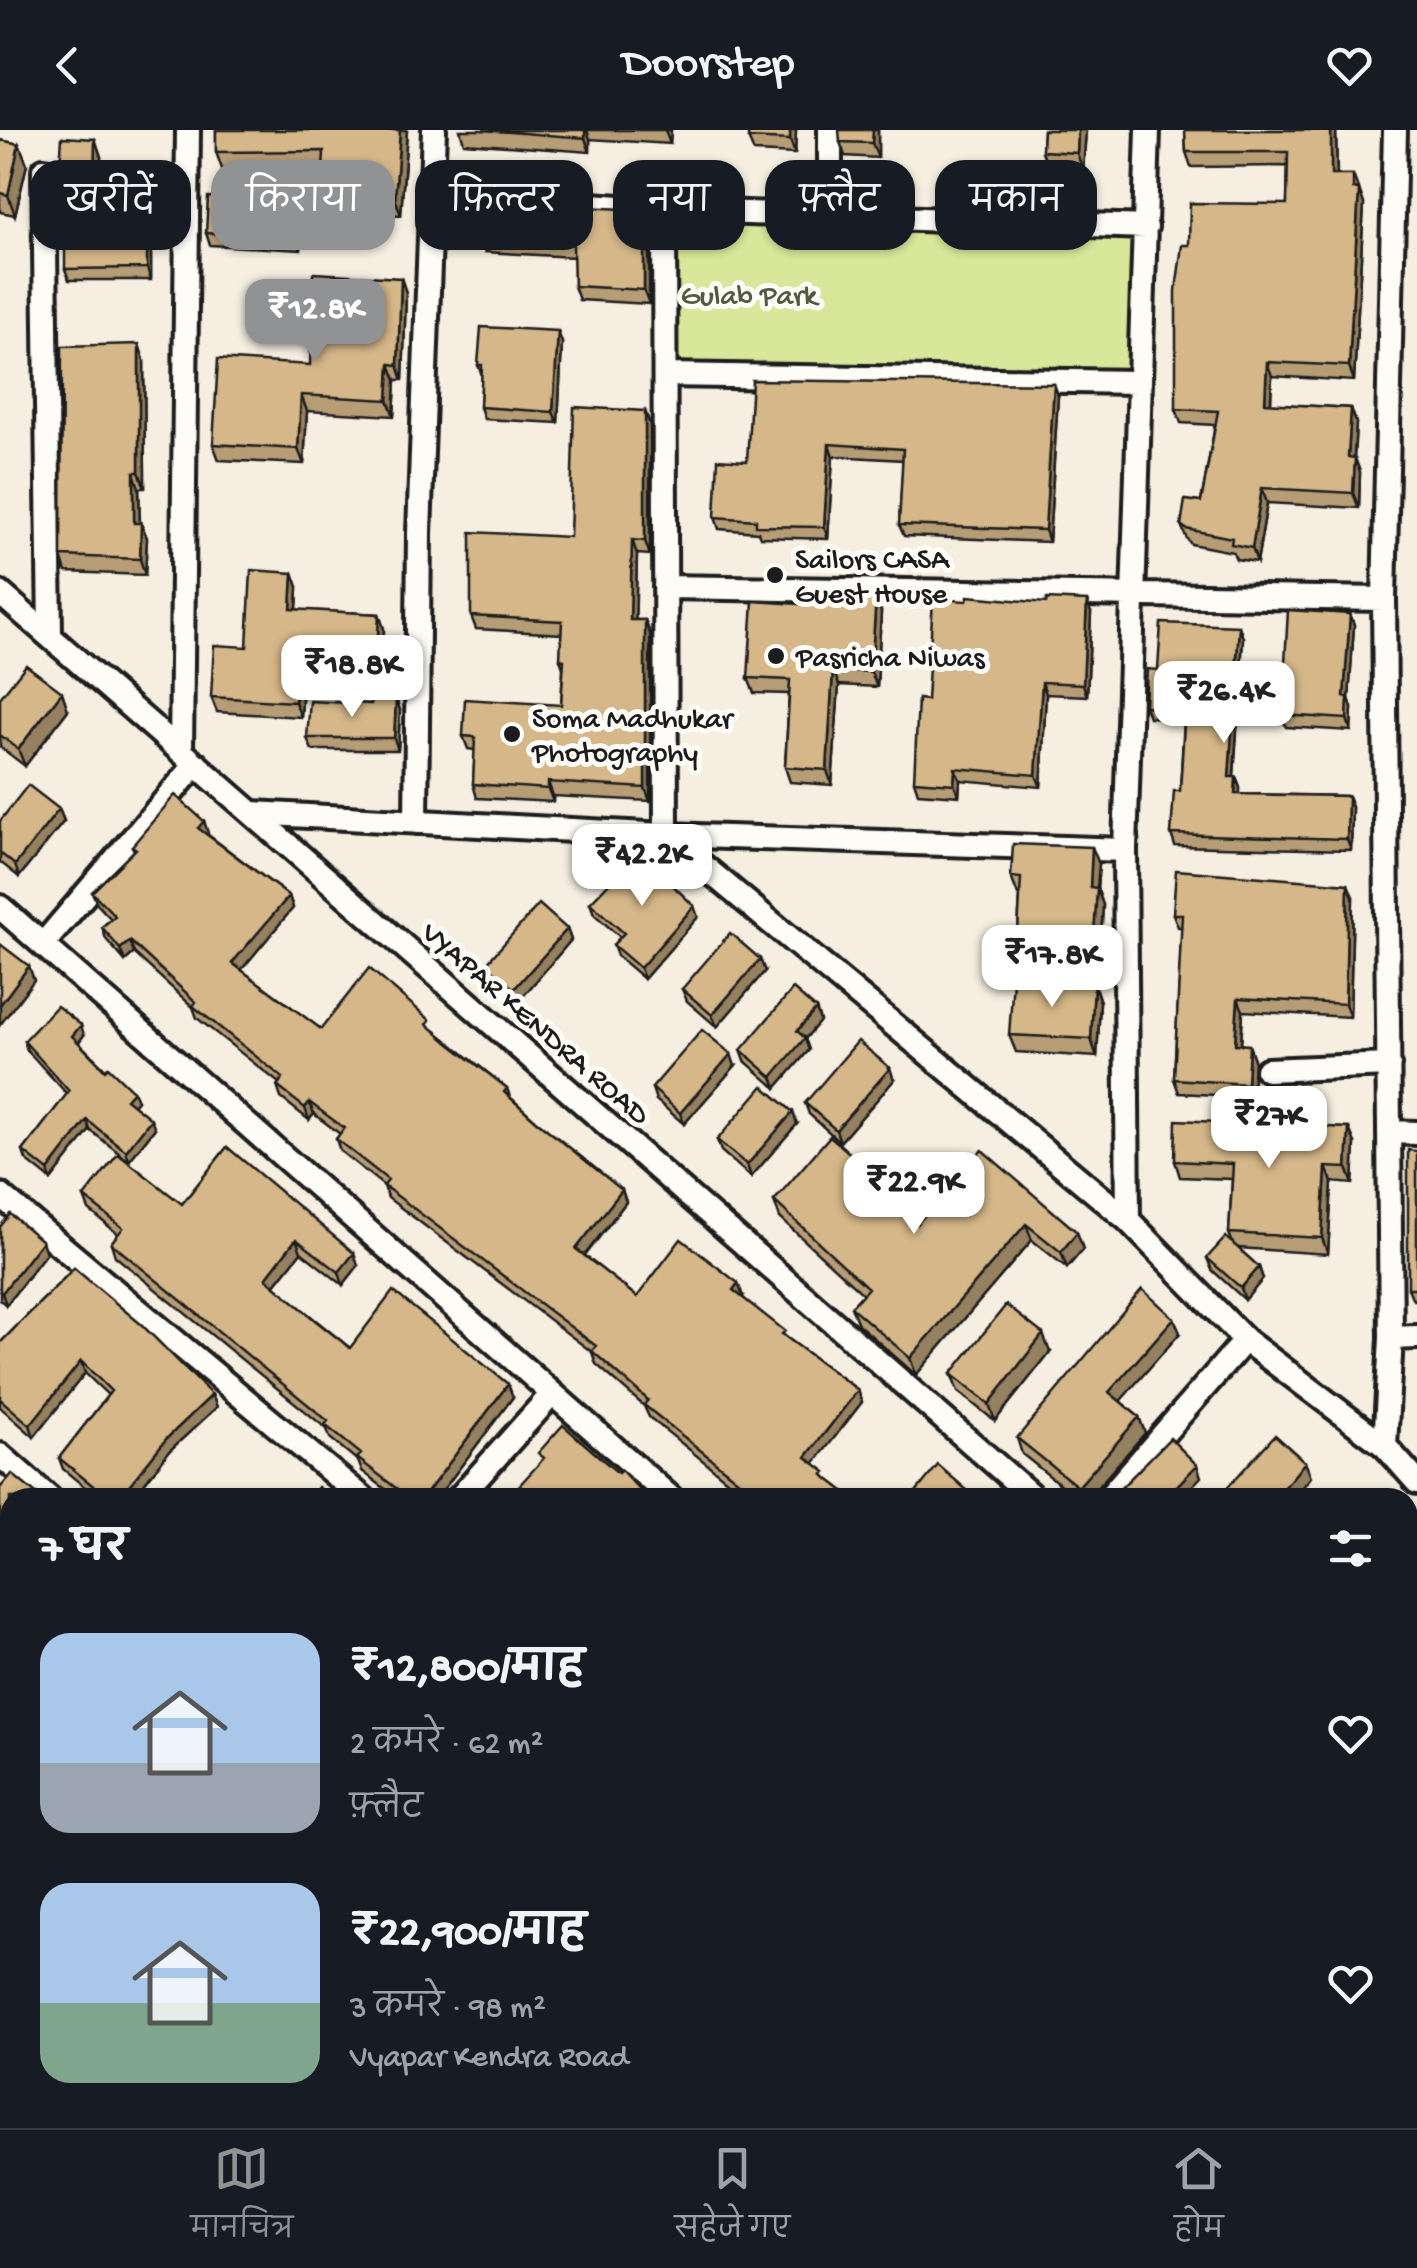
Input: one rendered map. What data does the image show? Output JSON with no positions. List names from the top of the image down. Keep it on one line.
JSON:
{"streets":{"street":["VYAPAR KENDRA ROAD"]},"parks":["Gulab Park"],"places":["Sailors CASA Guest House","Pasricha Niwas","Soma Madhukar Photography"],"page":{"header":"Doorstep","chip":["खरीदें","किराया","फ़िल्टर","नया","फ़्लैट","मकान"],"price":["₹12.8K","₹18.8K","₹26.4K","₹42.2K","₹17.8K","₹27K","₹22.9K"],"heading":"7 घर","list":[{"name":"₹12,800/माह","note":"2 कमरे · 62 m² · फ़्लैट"},{"name":"₹22,900/माह","note":"3 कमरे · 98 m² · Vyapar Kendra Road"}],"tabs":["मानचित्र","सहेजे गए","होम"]}}
